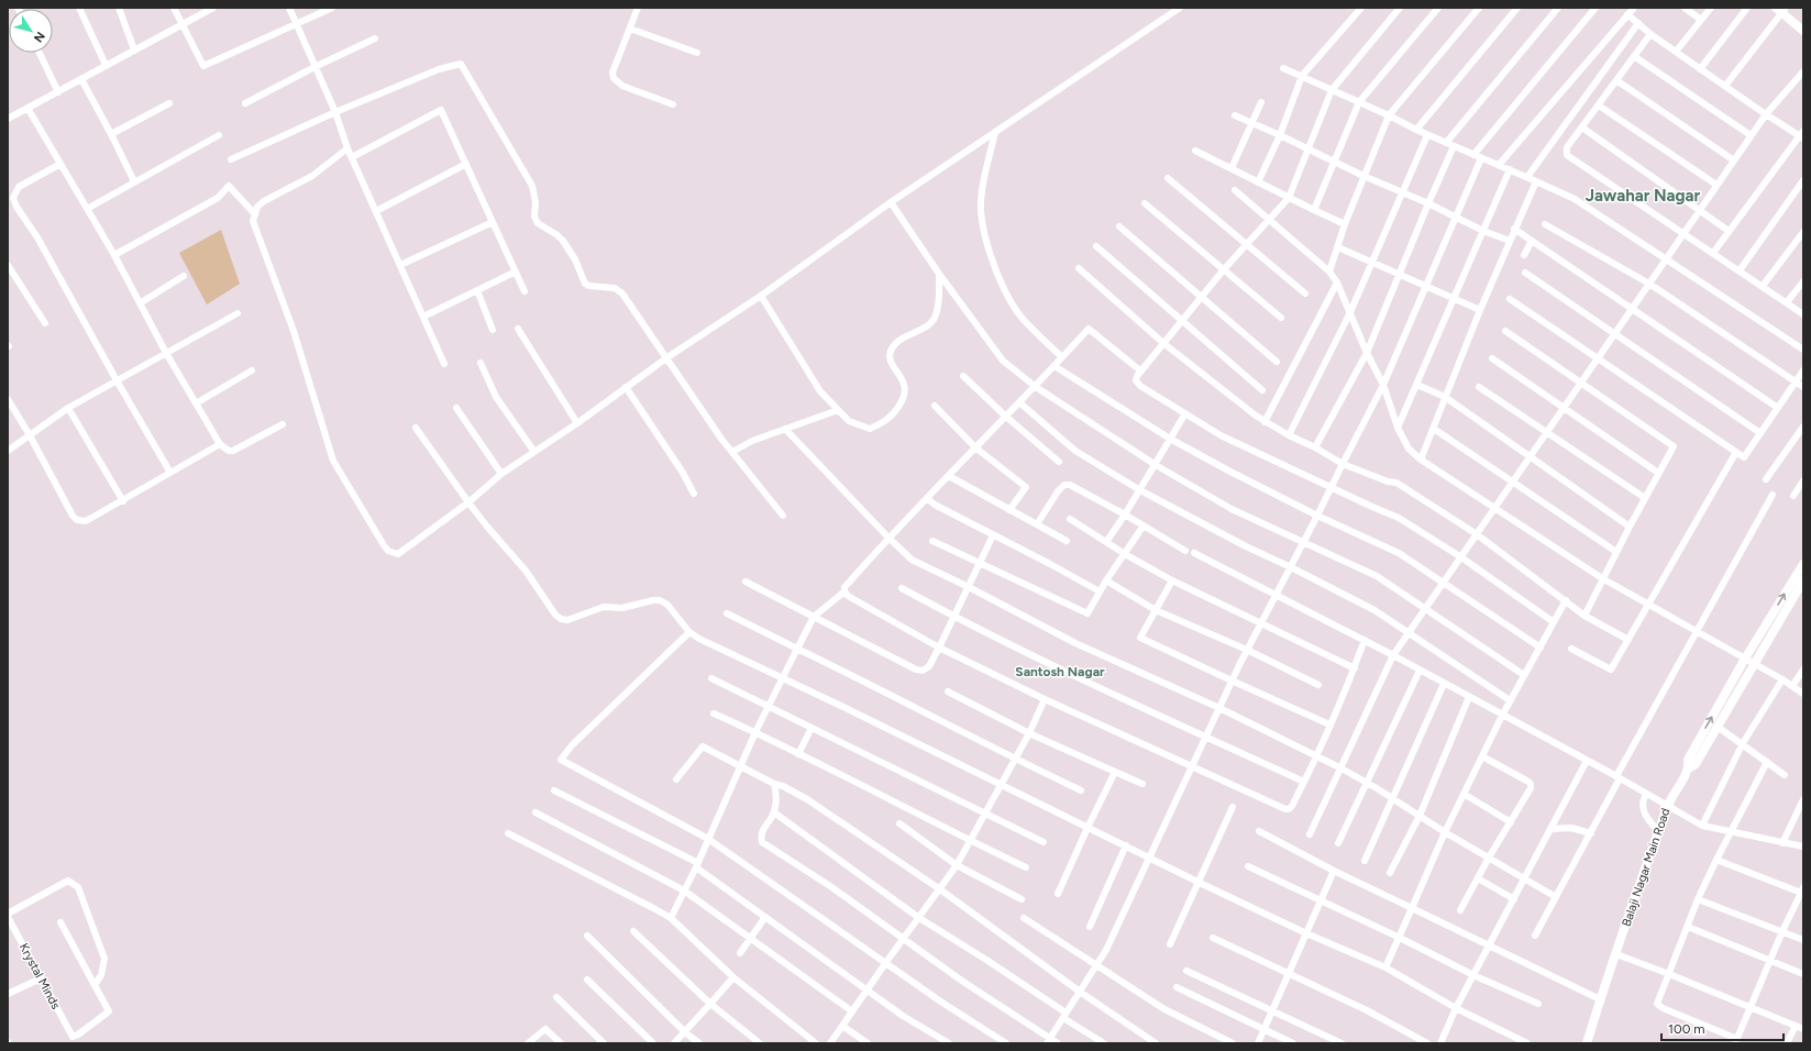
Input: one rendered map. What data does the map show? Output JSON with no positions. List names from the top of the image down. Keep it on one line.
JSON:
{"streets":{"street":["Balaji Nagar Main Road","Krystal Minds"]},"districts":["Jawahar Nagar","Santosh Nagar"],"scale_bar":"100 m","north":"bottom right"}
